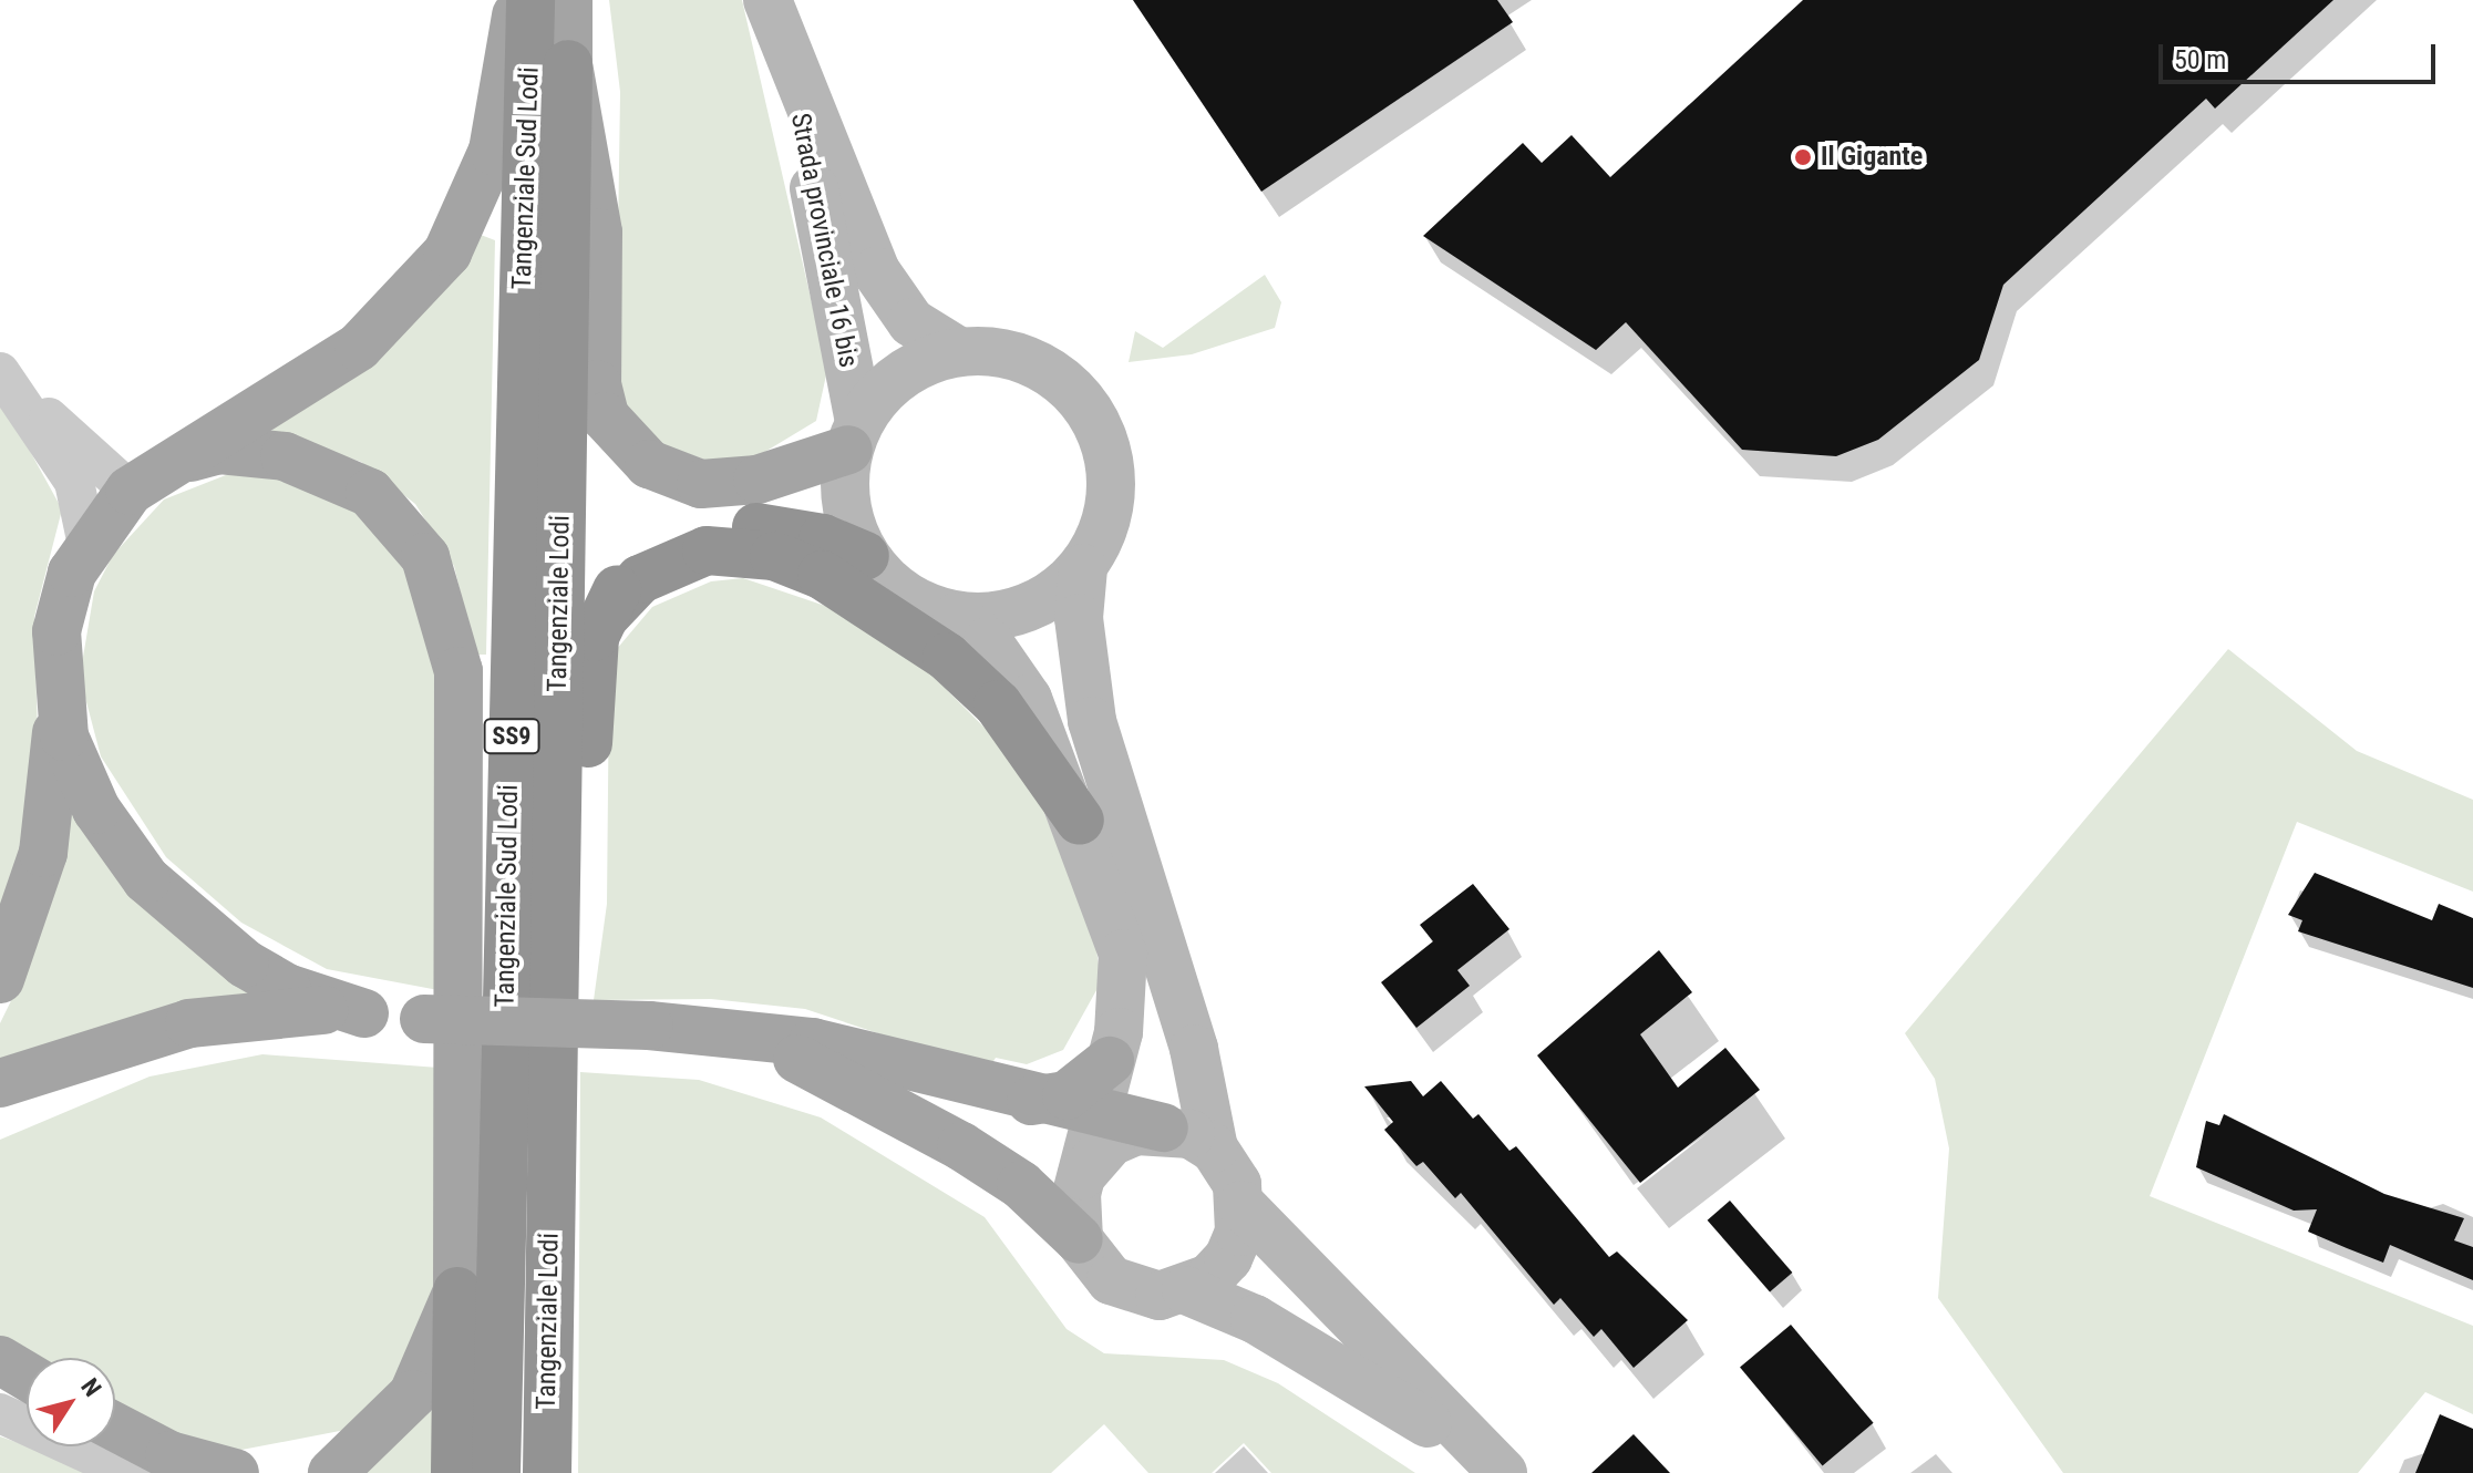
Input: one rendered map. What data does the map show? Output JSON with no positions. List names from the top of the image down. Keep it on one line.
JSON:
{"streets":{"highway":["Tangenziale Sud Lodi","Tangenziale Lodi","SS9"],"main road":["Strada provinciale 16 bis"]},"places":["Il Gigante"],"scale_bar":"50 m","north":"top right"}
